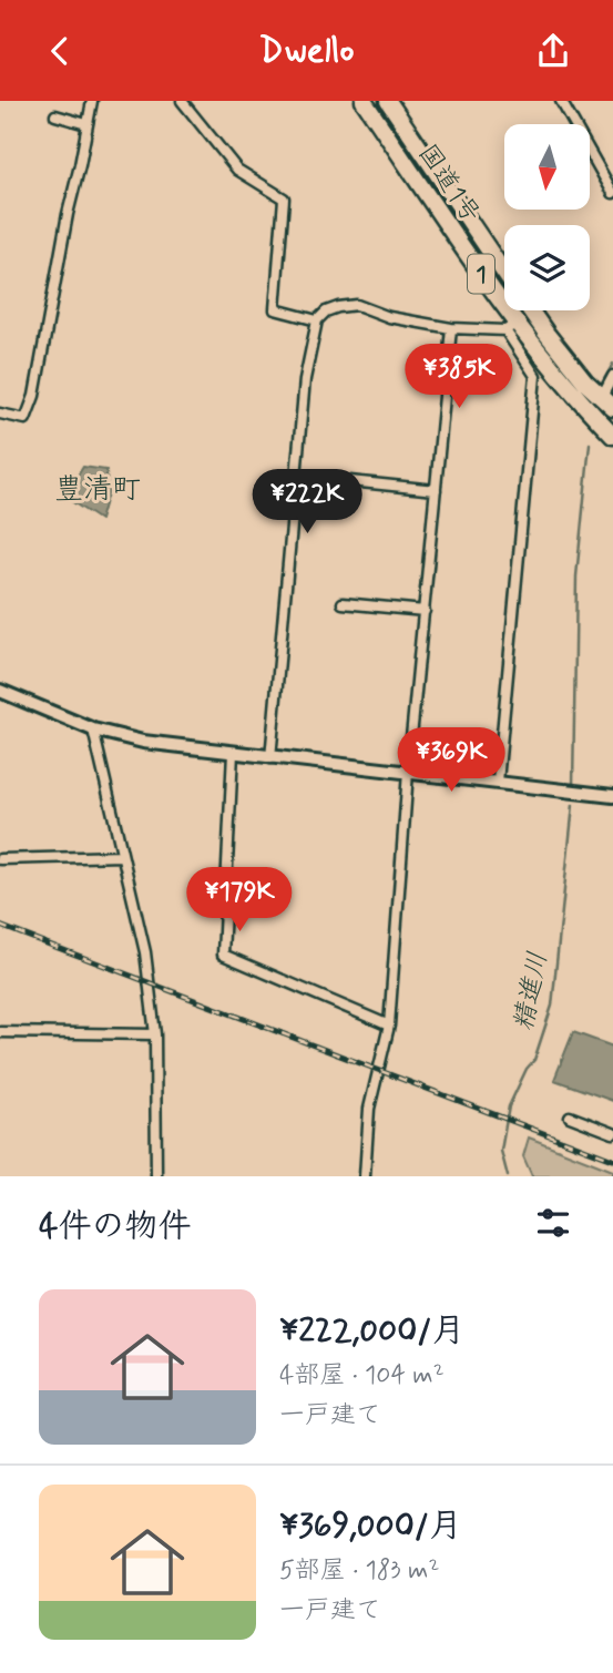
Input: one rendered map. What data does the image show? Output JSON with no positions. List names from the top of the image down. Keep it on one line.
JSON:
{"streets":{"highway":["国道1号","1"]},"districts":["豊清町"],"water":["精進川"],"north":"bottom","page":{"header":"Dwello","price":["¥385K","¥222K","¥369K","¥179K"],"heading":"4件の物件","list":[{"name":"¥222,000/月","note":"4部屋 · 104 m² · 一戸建て"},{"name":"¥369,000/月","note":"5部屋 · 183 m² · 一戸建て"}]}}
